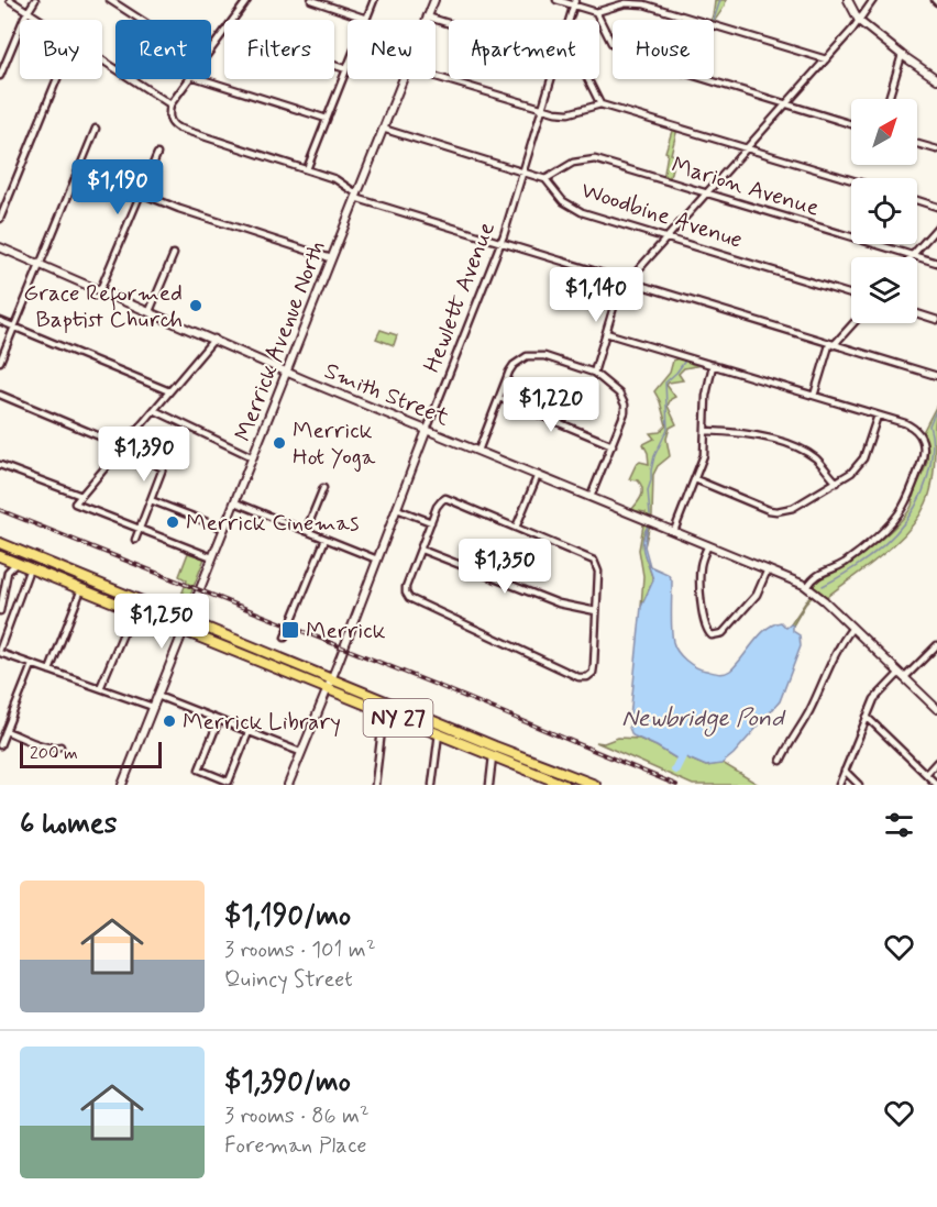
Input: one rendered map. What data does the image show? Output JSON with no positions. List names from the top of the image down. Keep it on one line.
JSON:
{"streets":{"highway":["NY 27"],"street":["Marion Avenue","Woodbine Avenue","Hewlett Avenue","Merrick Avenue North","Smith Street"]},"crossings":[["Marion Avenue","Woodbine Avenue"],["Hewlett Avenue","Smith Street"],["Hewlett Avenue","NY 27"],["Merrick Avenue North","Smith Street"],["Merrick Avenue North","NY 27"]],"water":["Newbridge Pond"],"places":{"other":["Grace Reformed Baptist Church","Merrick Hot Yoga","Merrick Cinemas","Merrick Library"],"transit":["Merrick"]},"scale_bar":"200 m","north":"top right","page":{"chip":["Buy","Rent","Filters","New","Apartment","House"],"price":["$1,190","$1,140","$1,220","$1,390","$1,350","$1,250"],"scale":"200 m","heading":"6 homes","list":[{"name":"$1,190/mo","note":"3 rooms · 101 m² · Quincy Street"},{"name":"$1,390/mo","note":"3 rooms · 86 m² · Foreman Place"}]}}
